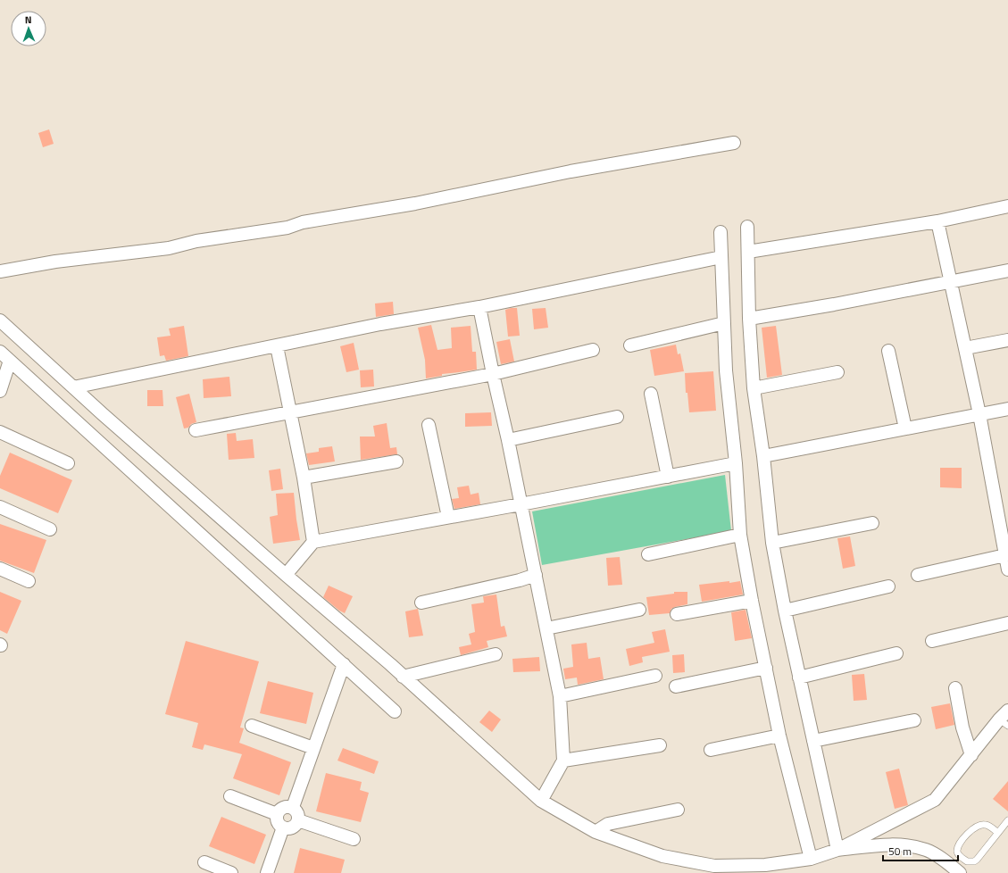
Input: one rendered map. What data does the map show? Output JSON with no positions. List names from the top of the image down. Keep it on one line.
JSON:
{"scale_bar":"50 m","north":"top"}
